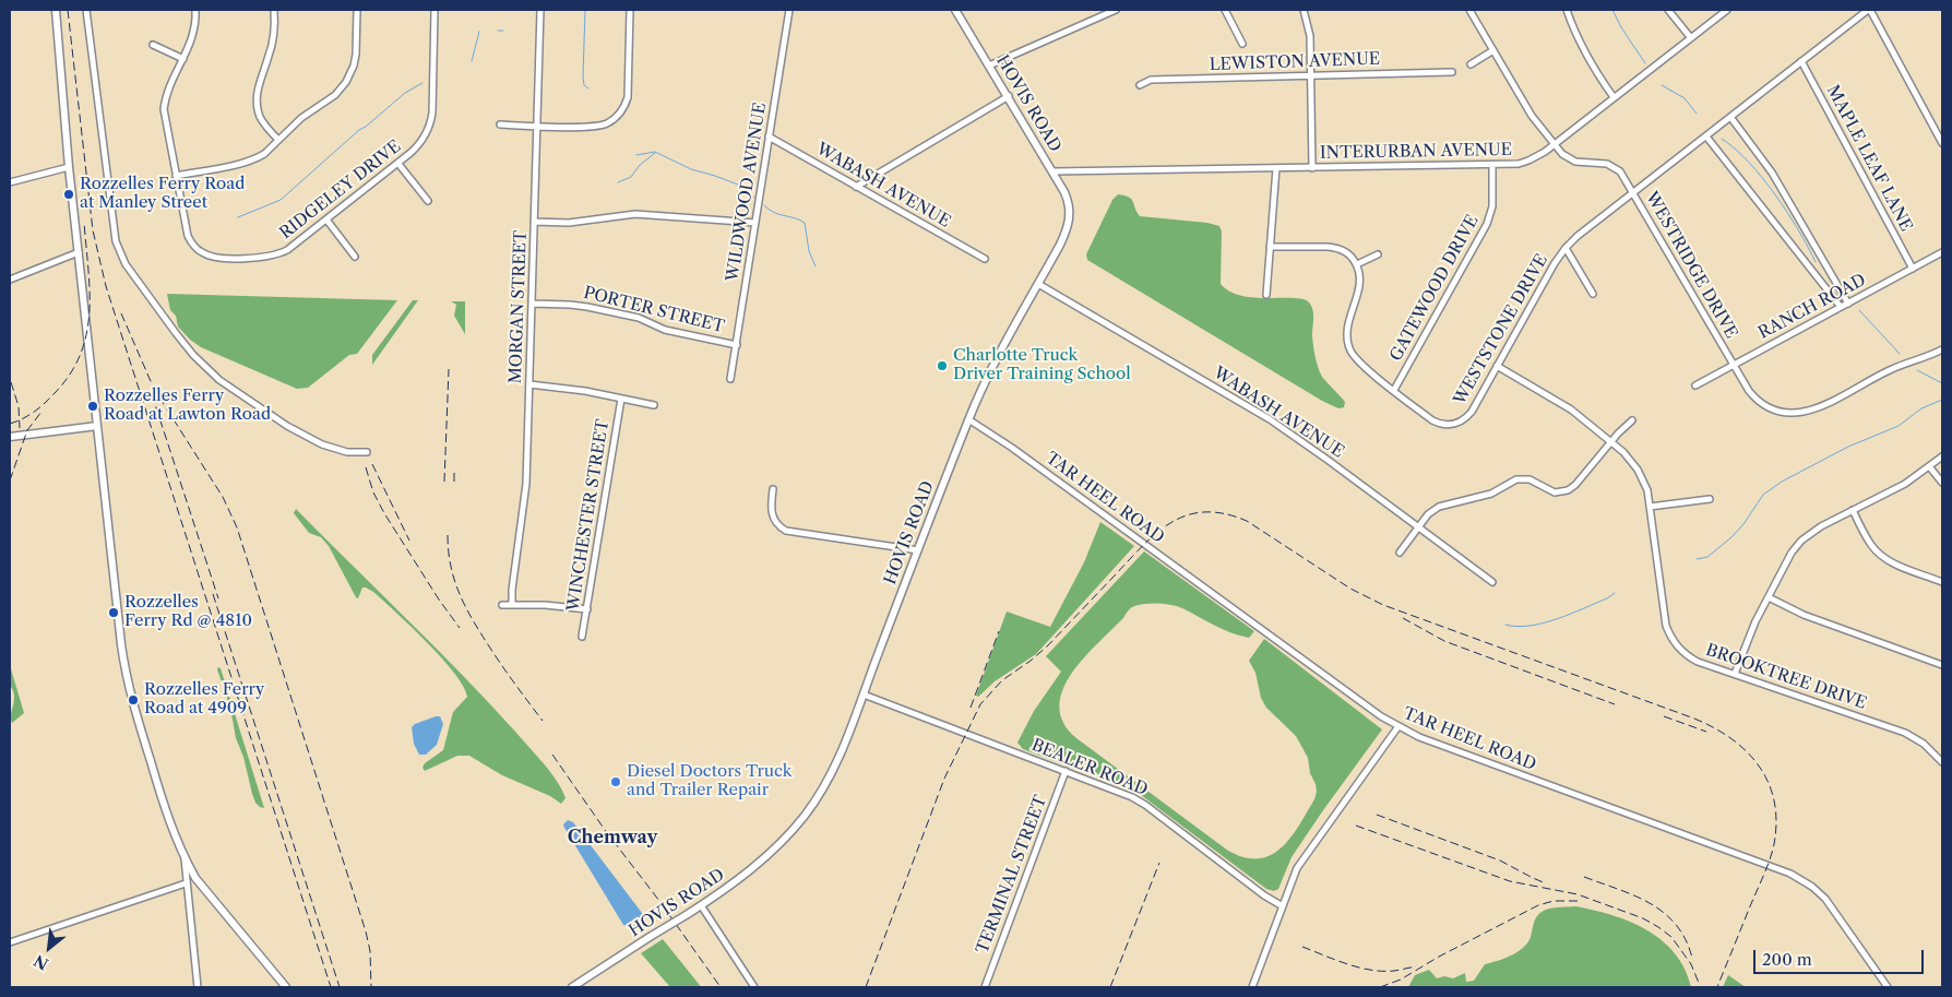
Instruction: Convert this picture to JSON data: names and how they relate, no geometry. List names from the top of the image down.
{
  "streets": {
    "street": [
      "LEWISTON AVENUE",
      "HOVIS ROAD",
      "INTERURBAN AVENUE",
      "MAPLE LEAF LANE",
      "WABASH AVENUE",
      "RIDGELEY DRIVE",
      "WILDWOOD AVENUE",
      "WESTRIDGE DRIVE",
      "GATEWOOD DRIVE",
      "MORGAN STREET",
      "RANCH ROAD",
      "PORTER STREET",
      "WESTSTONE DRIVE",
      "TAR HEEL ROAD",
      "WINCHESTER STREET",
      "BROOKTREE DRIVE",
      "BEALER ROAD",
      "TERMINAL STREET"
    ]
  },
  "crossings": [
    ["HOVIS ROAD", "INTERURBAN AVENUE"],
    ["HOVIS ROAD", "WABASH AVENUE"],
    ["HOVIS ROAD", "TAR HEEL ROAD"],
    ["HOVIS ROAD", "BEALER ROAD"],
    ["INTERURBAN AVENUE", "WESTRIDGE DRIVE"],
    ["INTERURBAN AVENUE", "GATEWOOD DRIVE"],
    ["MAPLE LEAF LANE", "RANCH ROAD"],
    ["MAPLE LEAF LANE", "WESTSTONE DRIVE"],
    ["WABASH AVENUE", "WILDWOOD AVENUE"],
    ["WILDWOOD AVENUE", "PORTER STREET"],
    ["WESTRIDGE DRIVE", "RANCH ROAD"],
    ["WESTRIDGE DRIVE", "WESTSTONE DRIVE"],
    ["GATEWOOD DRIVE", "WESTSTONE DRIVE"],
    ["MORGAN STREET", "PORTER STREET"],
    ["WESTSTONE DRIVE", "BROOKTREE DRIVE"],
    ["BEALER ROAD", "TERMINAL STREET"]
  ],
  "districts": ["Chemway"],
  "places": [
    "Rozzelles Ferry Road at Manley Street",
    "Charlotte Truck Driver Training School",
    "Rozzelles Ferry Road at Lawton Road",
    "Rozzelles Ferry Rd @ 4810",
    "Rozzelles Ferry Road at 4909",
    "Diesel Doctors Truck and Trailer Repair"
  ],
  "scale_bar": "200 m",
  "north": "bottom left"
}
